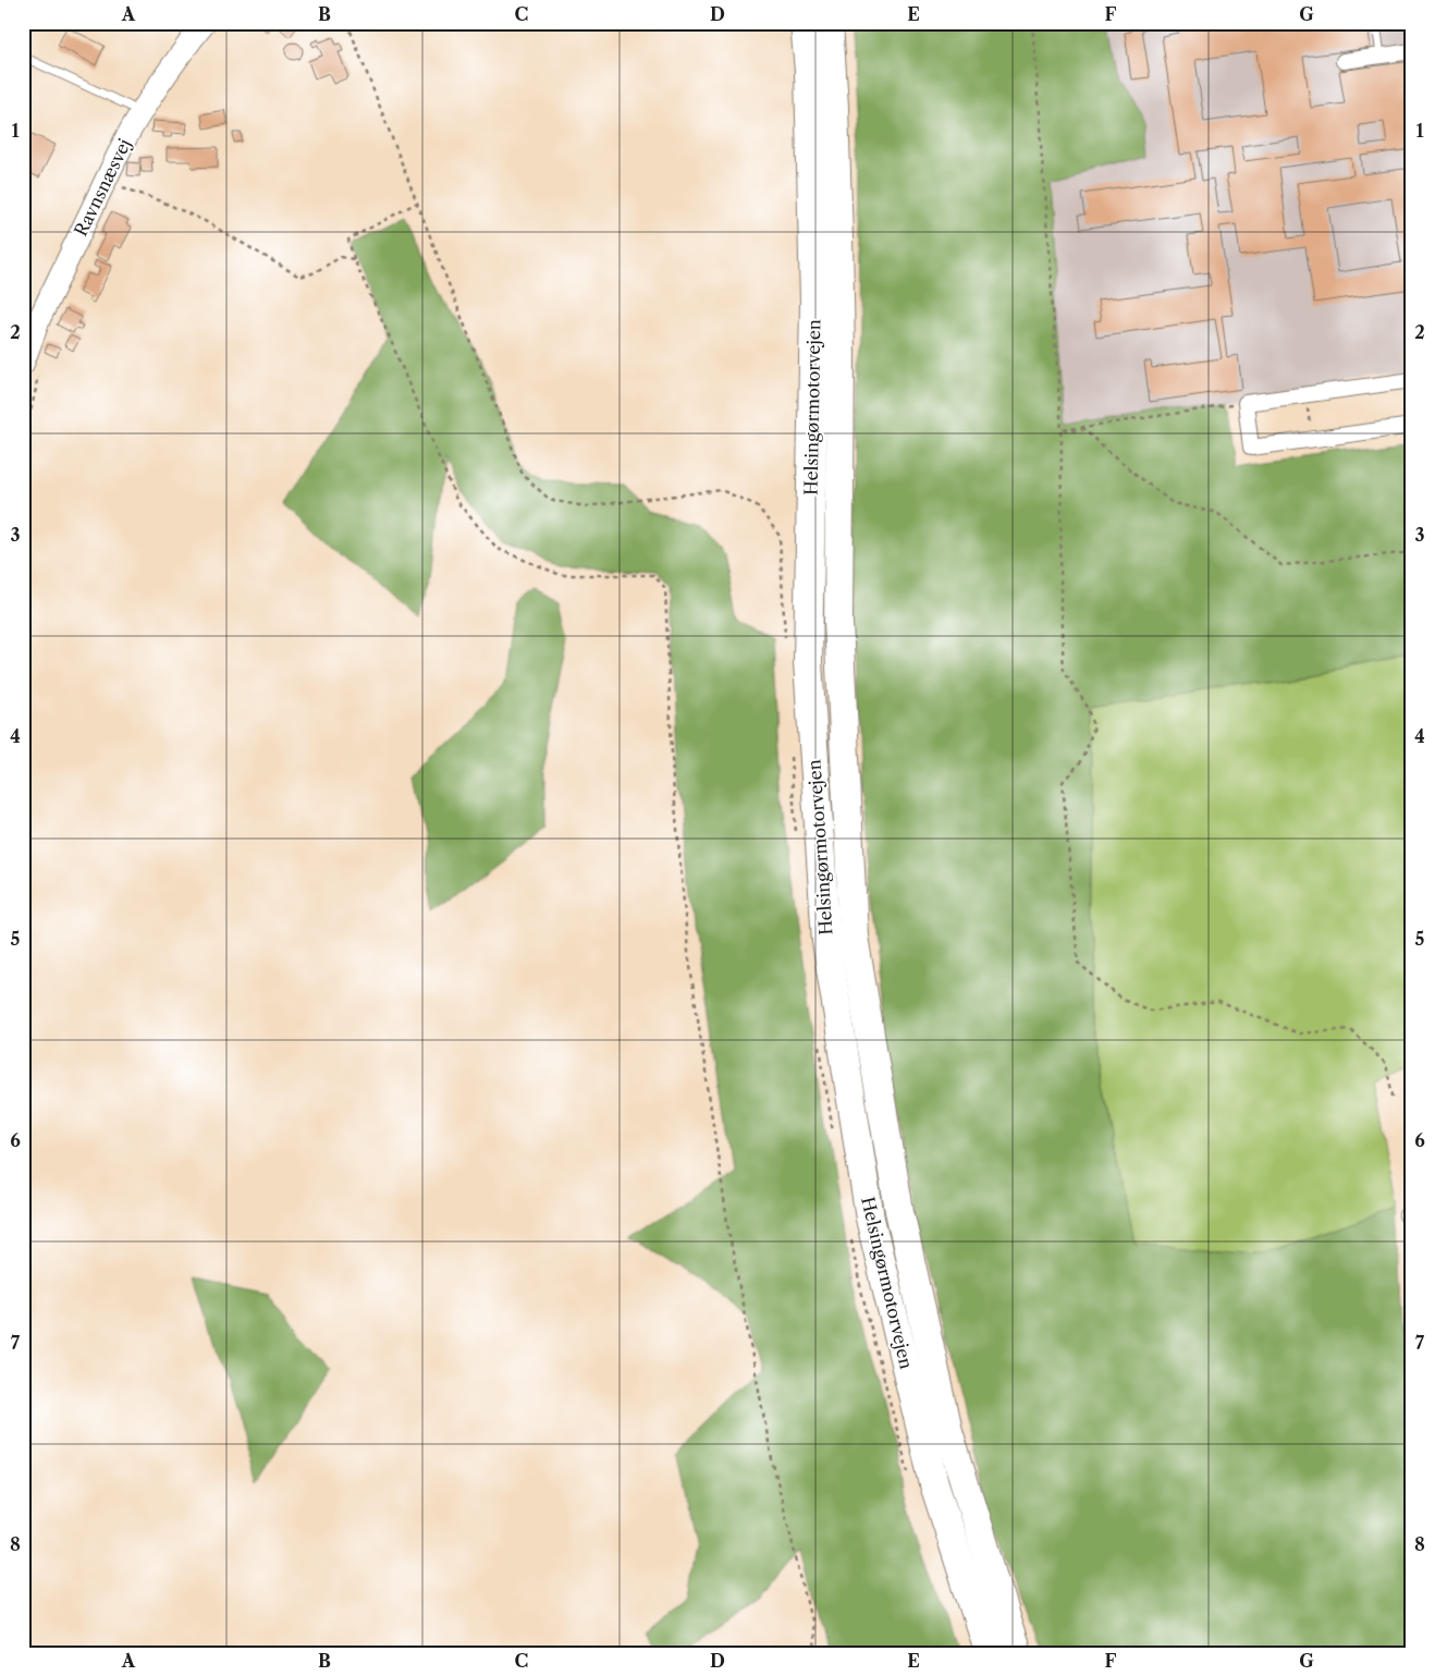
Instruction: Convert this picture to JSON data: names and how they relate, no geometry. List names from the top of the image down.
{
  "streets": {
    "highway": ["Helsingørmotorvejen"],
    "main road": ["Ravnsnæsvej"]
  },
  "grid": {
    "columns": [
      "A",
      "B",
      "C",
      "D",
      "E",
      "F",
      "G"
    ],
    "rows": [
      "1",
      "2",
      "3",
      "4",
      "5",
      "6",
      "7",
      "8"
    ]
  }
}
